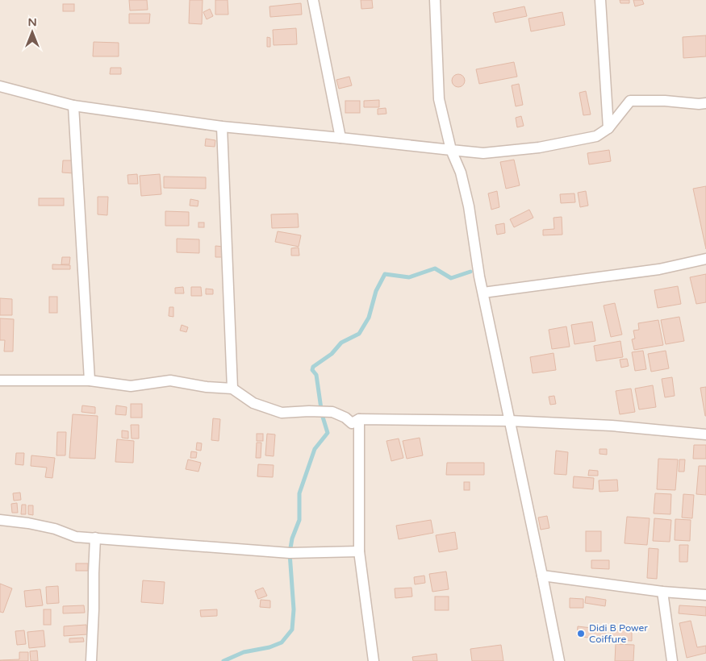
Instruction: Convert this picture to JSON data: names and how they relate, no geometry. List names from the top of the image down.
{
  "places": ["Didi B Power Coiffure"],
  "north": "top"
}
